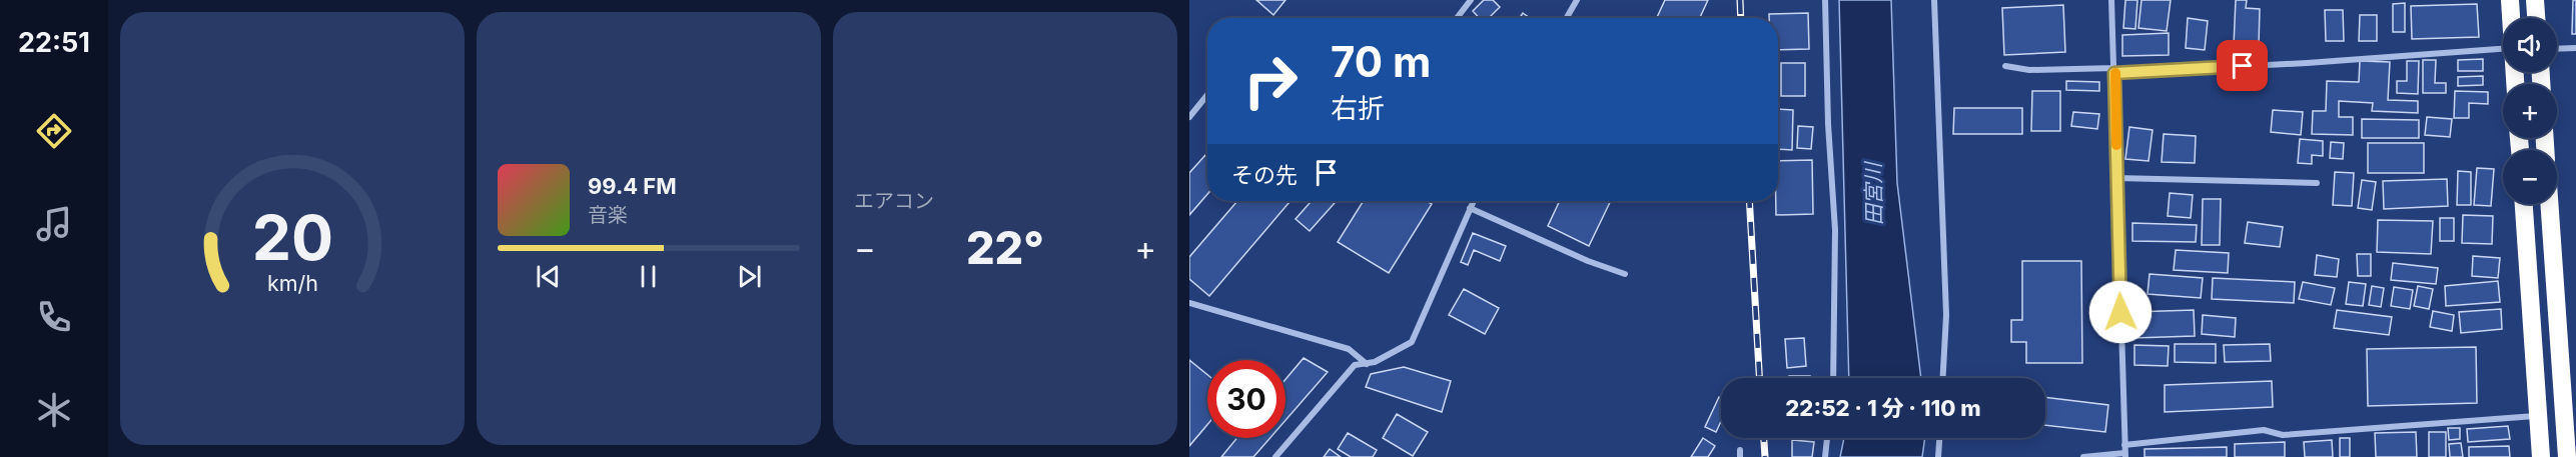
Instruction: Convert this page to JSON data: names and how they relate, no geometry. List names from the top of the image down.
{
  "water": ["田宮川"],
  "page": {
    "tabs": "22:51",
    "tile": "エアコン",
    "map_buttons": ["+", "−"],
    "turn": ["70 m", "右折"],
    "then": "その先",
    "song": ["99.4 FM", "音楽"],
    "heat": ["−", "22°", "+"],
    "limit": "30",
    "trip": "22:52 · 1 分 · 110 m",
    "gauge": ["20", "km/h"]
  }
}
